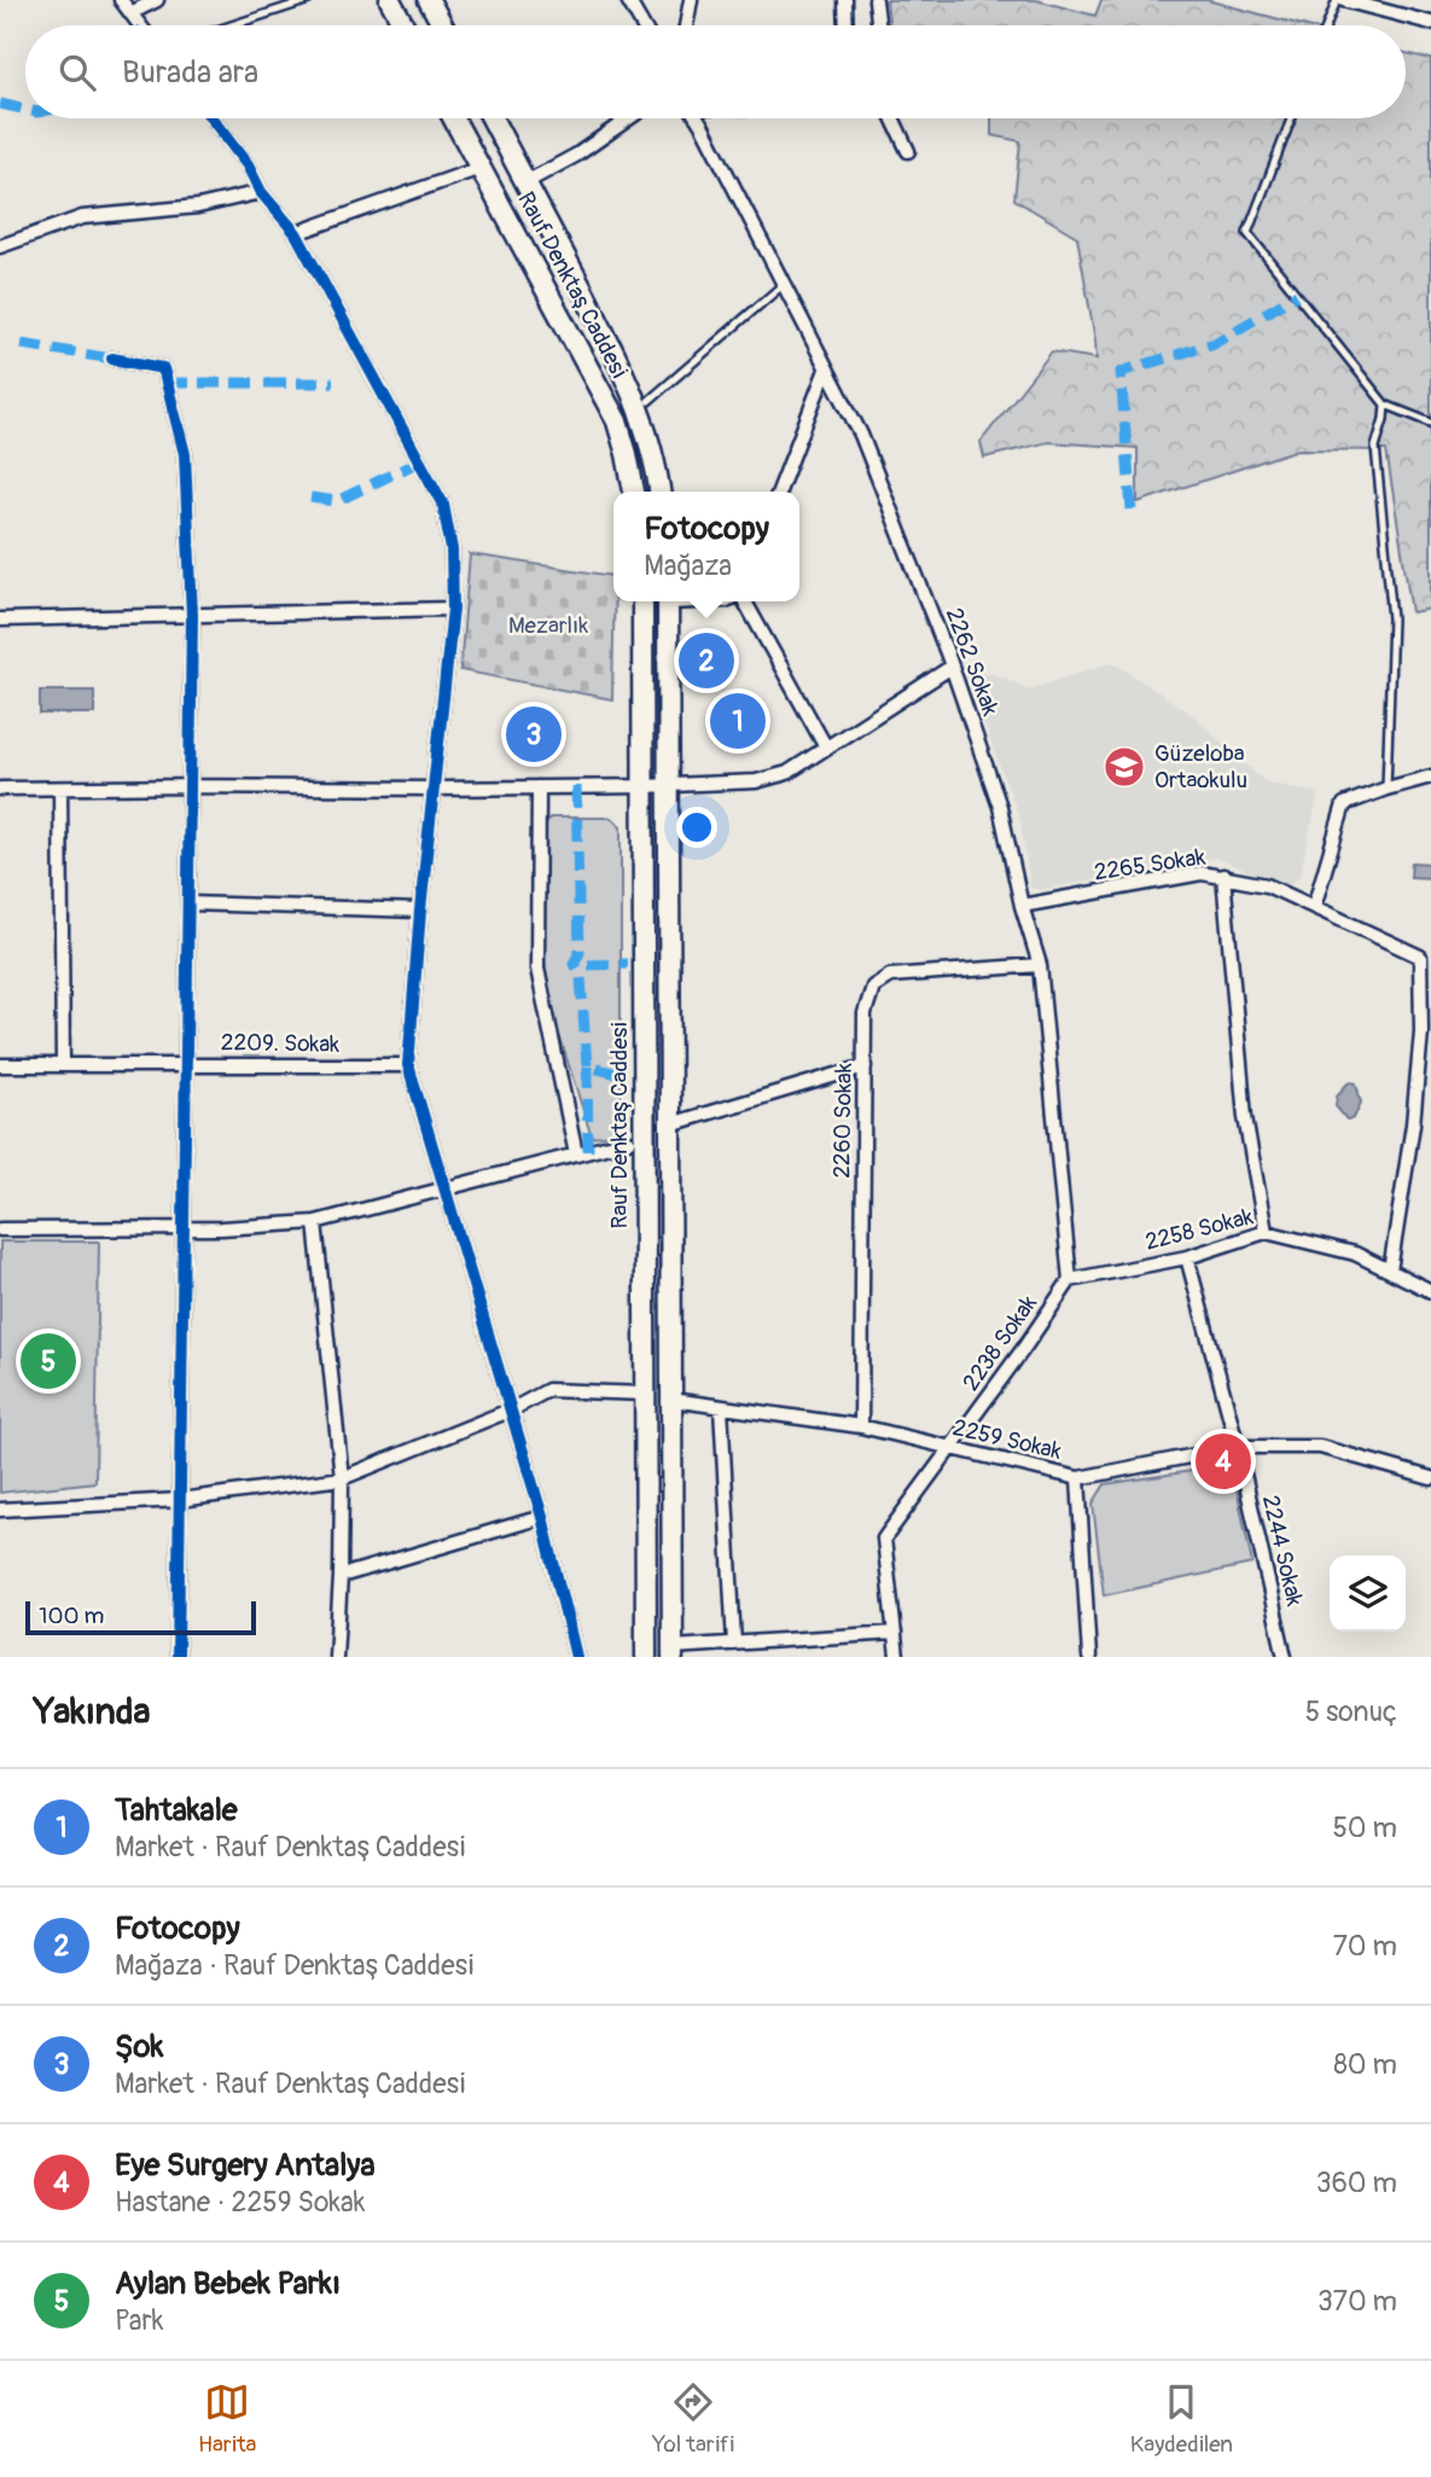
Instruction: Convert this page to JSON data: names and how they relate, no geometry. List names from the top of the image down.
{
  "streets": {
    "main road": ["Rauf Denktaş Caddesi"],
    "street": [
      "2262 Sokak",
      "2265 Sokak",
      "2209. Sokak",
      "2260 Sokak",
      "2258 Sokak",
      "2238 Sokak",
      "2259 Sokak",
      "2244 Sokak"
    ]
  },
  "crossings": [
    ["2262 Sokak", "2265 Sokak"],
    ["2262 Sokak", "2260 Sokak"],
    ["2262 Sokak", "2258 Sokak"],
    ["2262 Sokak", "2238 Sokak"],
    ["2260 Sokak", "2259 Sokak"],
    ["2258 Sokak", "2238 Sokak"],
    ["2258 Sokak", "2244 Sokak"],
    ["2238 Sokak", "2259 Sokak"],
    ["2259 Sokak", "2244 Sokak"]
  ],
  "parks": ["Mezarlık"],
  "places": {
    "school or university": ["Güzeloba Ortaokulu"]
  },
  "scale_bar": "100 m",
  "page": {
    "search": "Burada ara",
    "popup": ["Fotocopy", "Mağaza"],
    "pins": [
      "2",
      "1",
      "3",
      "5",
      "4"
    ],
    "scale": "100 m",
    "heading": ["Yakında", "5 sonuç"],
    "list": [
      {
        "mark": "1",
        "name": "Tahtakale",
        "note": "Market · Rauf Denktaş Caddesi",
        "value": "50 m"
      },
      {
        "mark": "2",
        "name": "Fotocopy",
        "note": "Mağaza · Rauf Denktaş Caddesi",
        "value": "70 m"
      },
      {
        "mark": "3",
        "name": "Şok",
        "note": "Market · Rauf Denktaş Caddesi",
        "value": "80 m"
      },
      {
        "mark": "4",
        "name": "Eye Surgery Antalya",
        "note": "Hastane · 2259 Sokak",
        "value": "360 m"
      },
      {
        "mark": "5",
        "name": "Aylan Bebek Parkı",
        "note": "Park",
        "value": "370 m"
      }
    ],
    "nav": ["Harita", "Yol tarifi", "Kaydedilen"]
  }
}
